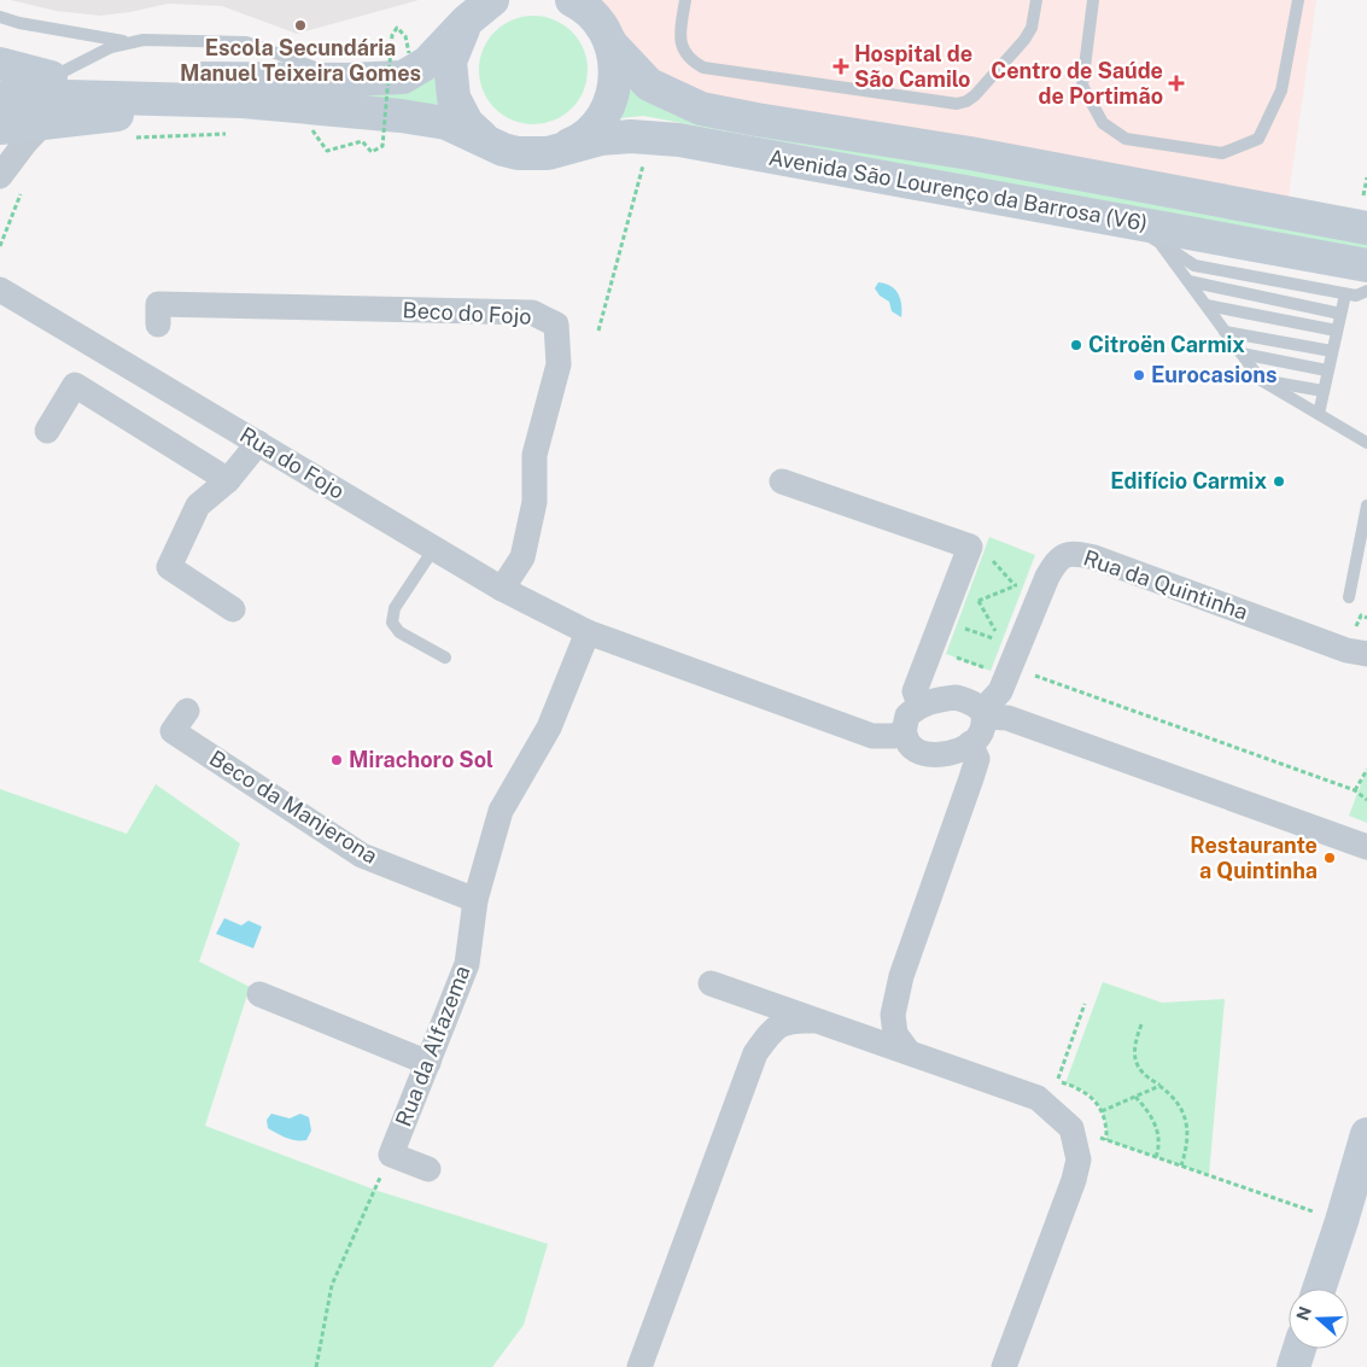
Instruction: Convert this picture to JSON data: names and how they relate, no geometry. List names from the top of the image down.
{
  "streets": {
    "main road": ["Avenida São Lourenço da Barrosa (V6)"],
    "street": [
      "Beco do Fojo",
      "Rua do Fojo",
      "Rua da Quintinha",
      "Beco da Manjerona",
      "Rua da Alfazema"
    ]
  },
  "crossings": [
    ["Beco do Fojo", "Rua do Fojo"],
    ["Rua do Fojo", "Rua da Alfazema"],
    ["Beco da Manjerona", "Rua da Alfazema"]
  ],
  "places": {
    "other": [
      "Escola Secundária Manuel Teixeira Gomes",
      "Citroën Carmix",
      "Eurocasions",
      "Edifício Carmix",
      "Mirachoro Sol",
      "Restaurante a Quintinha"
    ],
    "health": ["Hospital de São Camilo", "Centro de Saúde de Portimão"]
  },
  "north": "left"
}
